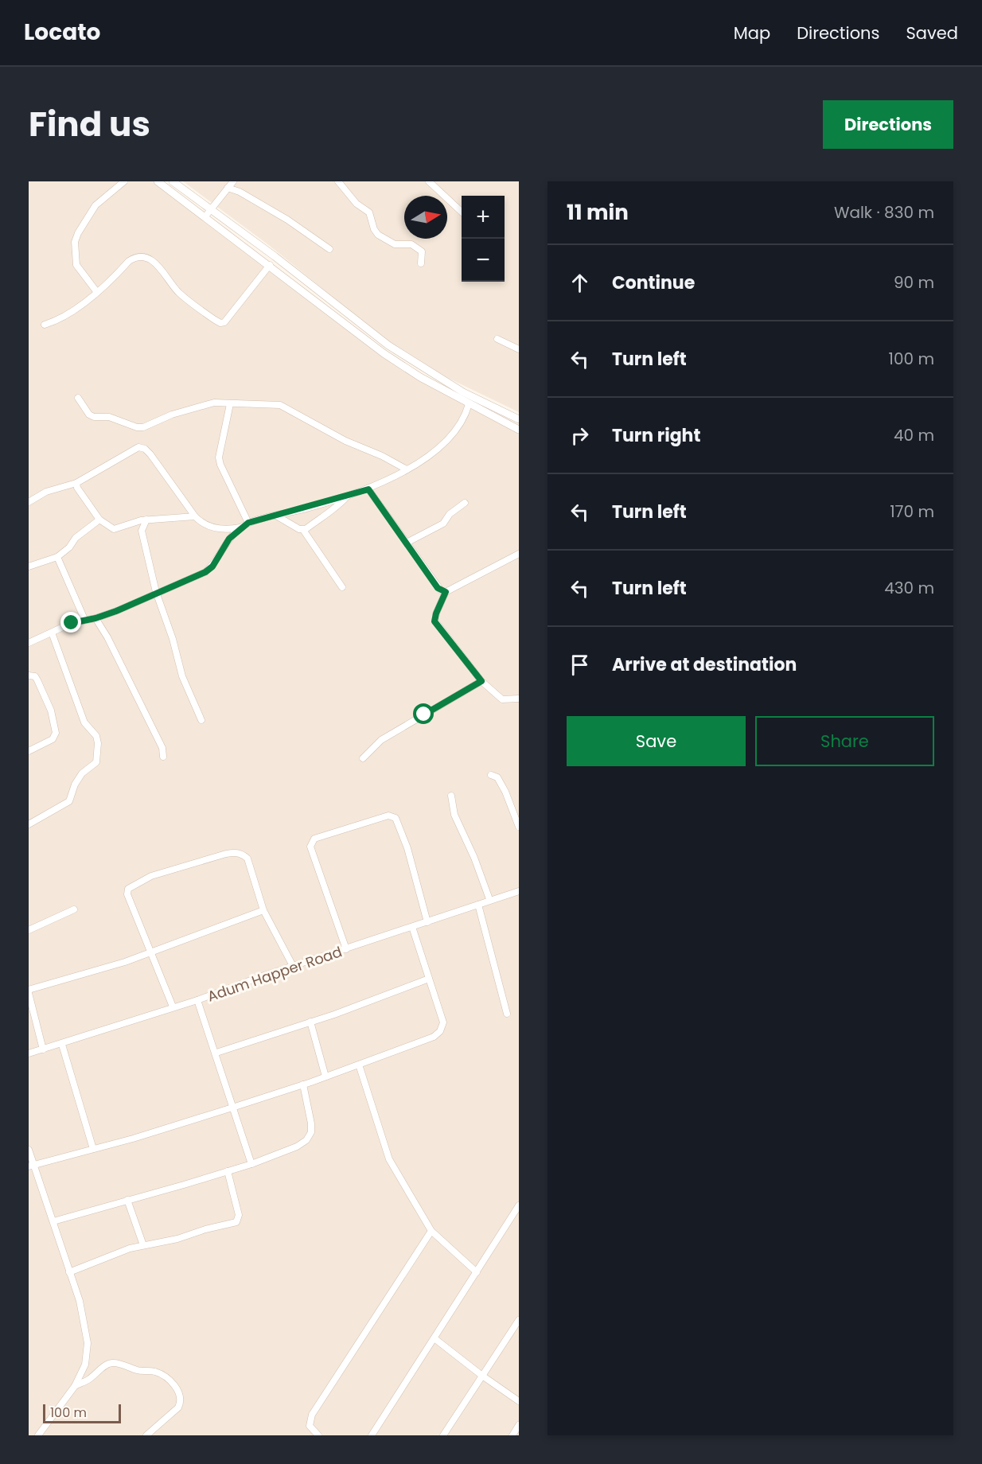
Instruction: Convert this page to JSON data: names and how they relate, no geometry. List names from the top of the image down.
{
  "streets": {
    "street": ["Adum Happer Road"]
  },
  "scale_bar": "100 m",
  "north": "right",
  "page": {
    "header": "Locato",
    "nav": ["Map", "Directions", "Saved"],
    "title": "Find us",
    "buttons": [
      "Directions",
      ["Save", "Share"]
    ],
    "heading": ["11 min", "Walk · 830 m"],
    "map_buttons": ["+", "−"],
    "list": [
      ["Continue", "90 m"],
      ["Turn left", "100 m"],
      ["Turn right", "40 m"],
      ["Turn left", "170 m"],
      ["Turn left", "430 m"],
      "Arrive at destination"
    ],
    "scale": "100 m"
  }
}
